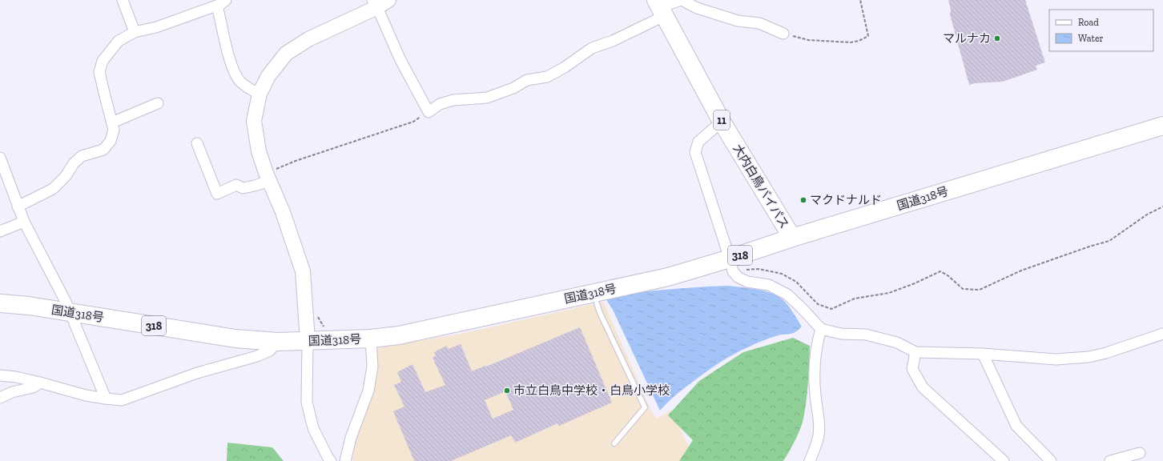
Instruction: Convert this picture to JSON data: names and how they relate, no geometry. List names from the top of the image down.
{
  "streets": {
    "highway": [
      "11",
      "大内白鳥バイパス",
      "国道318号",
      "318"
    ]
  },
  "crossings": [
    ["大内白鳥バイパス", "国道318号"]
  ],
  "places": ["マルナカ", "マクドナルド", "市立白鳥中学校・白鳥小学校"],
  "legend": ["Road", "Water"]
}
